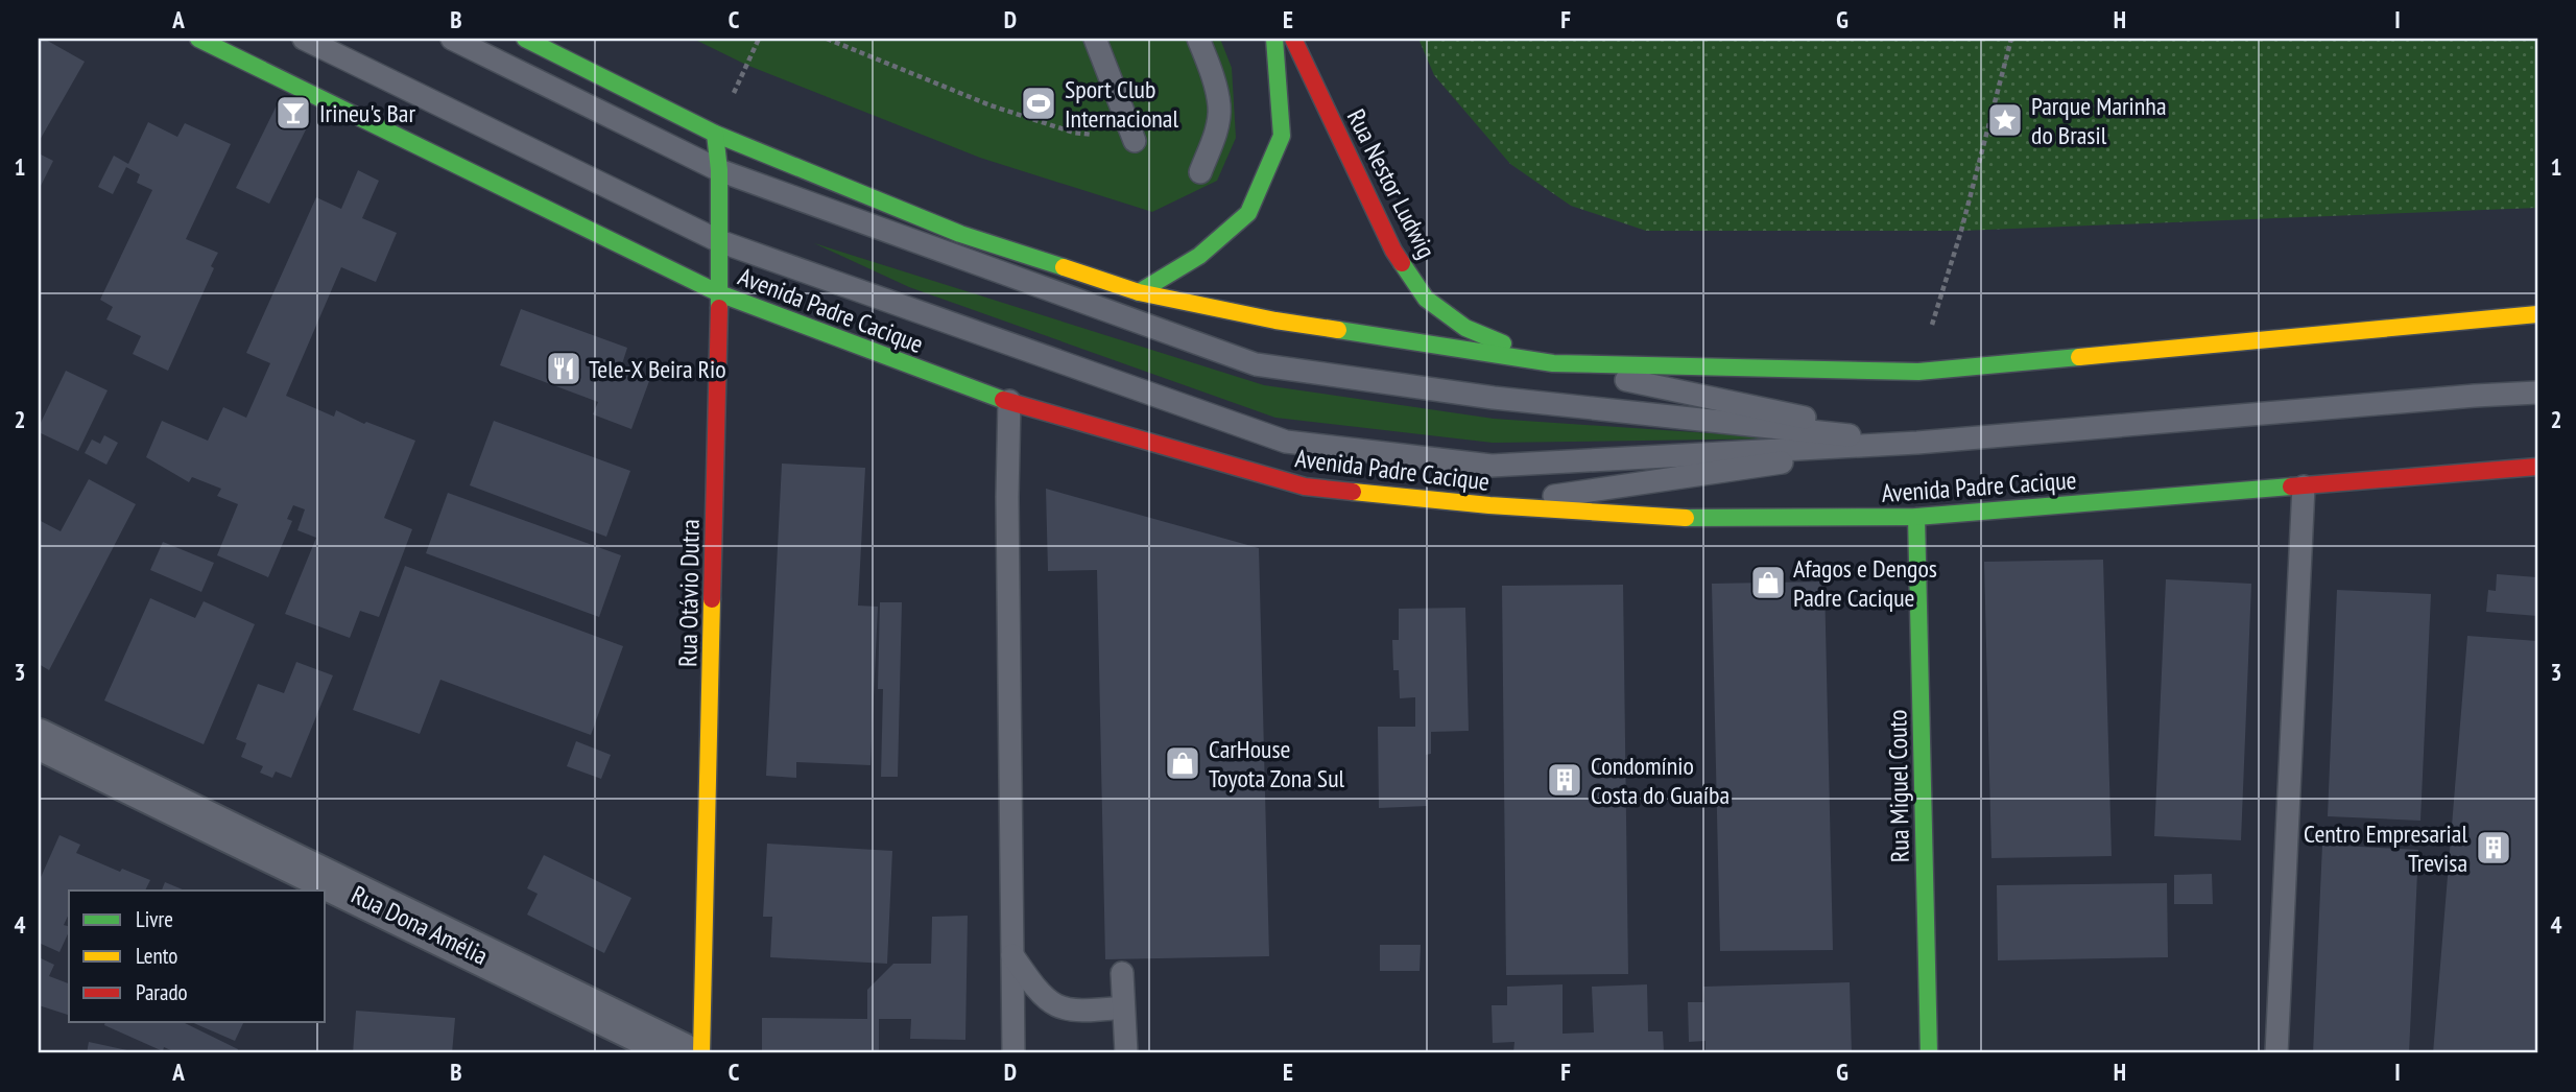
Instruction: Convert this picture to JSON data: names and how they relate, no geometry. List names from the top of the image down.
{
  "streets": {
    "main road": [
      "Rua Nestor Ludwig",
      "Avenida Padre Cacique",
      "Rua Otávio Dutra",
      "Rua Miguel Couto"
    ],
    "street": ["Rua Dona Amélia"]
  },
  "crossings": [
    ["Avenida Padre Cacique", "Rua Otávio Dutra"],
    ["Avenida Padre Cacique", "Rua Miguel Couto"]
  ],
  "places": {
    "sports": ["Sport Club Internacional"],
    "bar": ["Irineu's Bar"],
    "place": ["Parque Marinha do Brasil"],
    "restaurant": ["Tele-X Beira Rio"],
    "shop": ["Afagos e Dengos Padre Cacique", "CarHouse Toyota Zona Sul"],
    "building": ["Condomínio Costa do Guaíba", "Centro Empresarial Trevisa"]
  },
  "legend": ["Livre", "Lento", "Parado"],
  "grid": {
    "columns": [
      "A",
      "B",
      "C",
      "D",
      "E",
      "F",
      "G",
      "H",
      "I"
    ],
    "rows": [
      "1",
      "2",
      "3",
      "4"
    ]
  }
}
